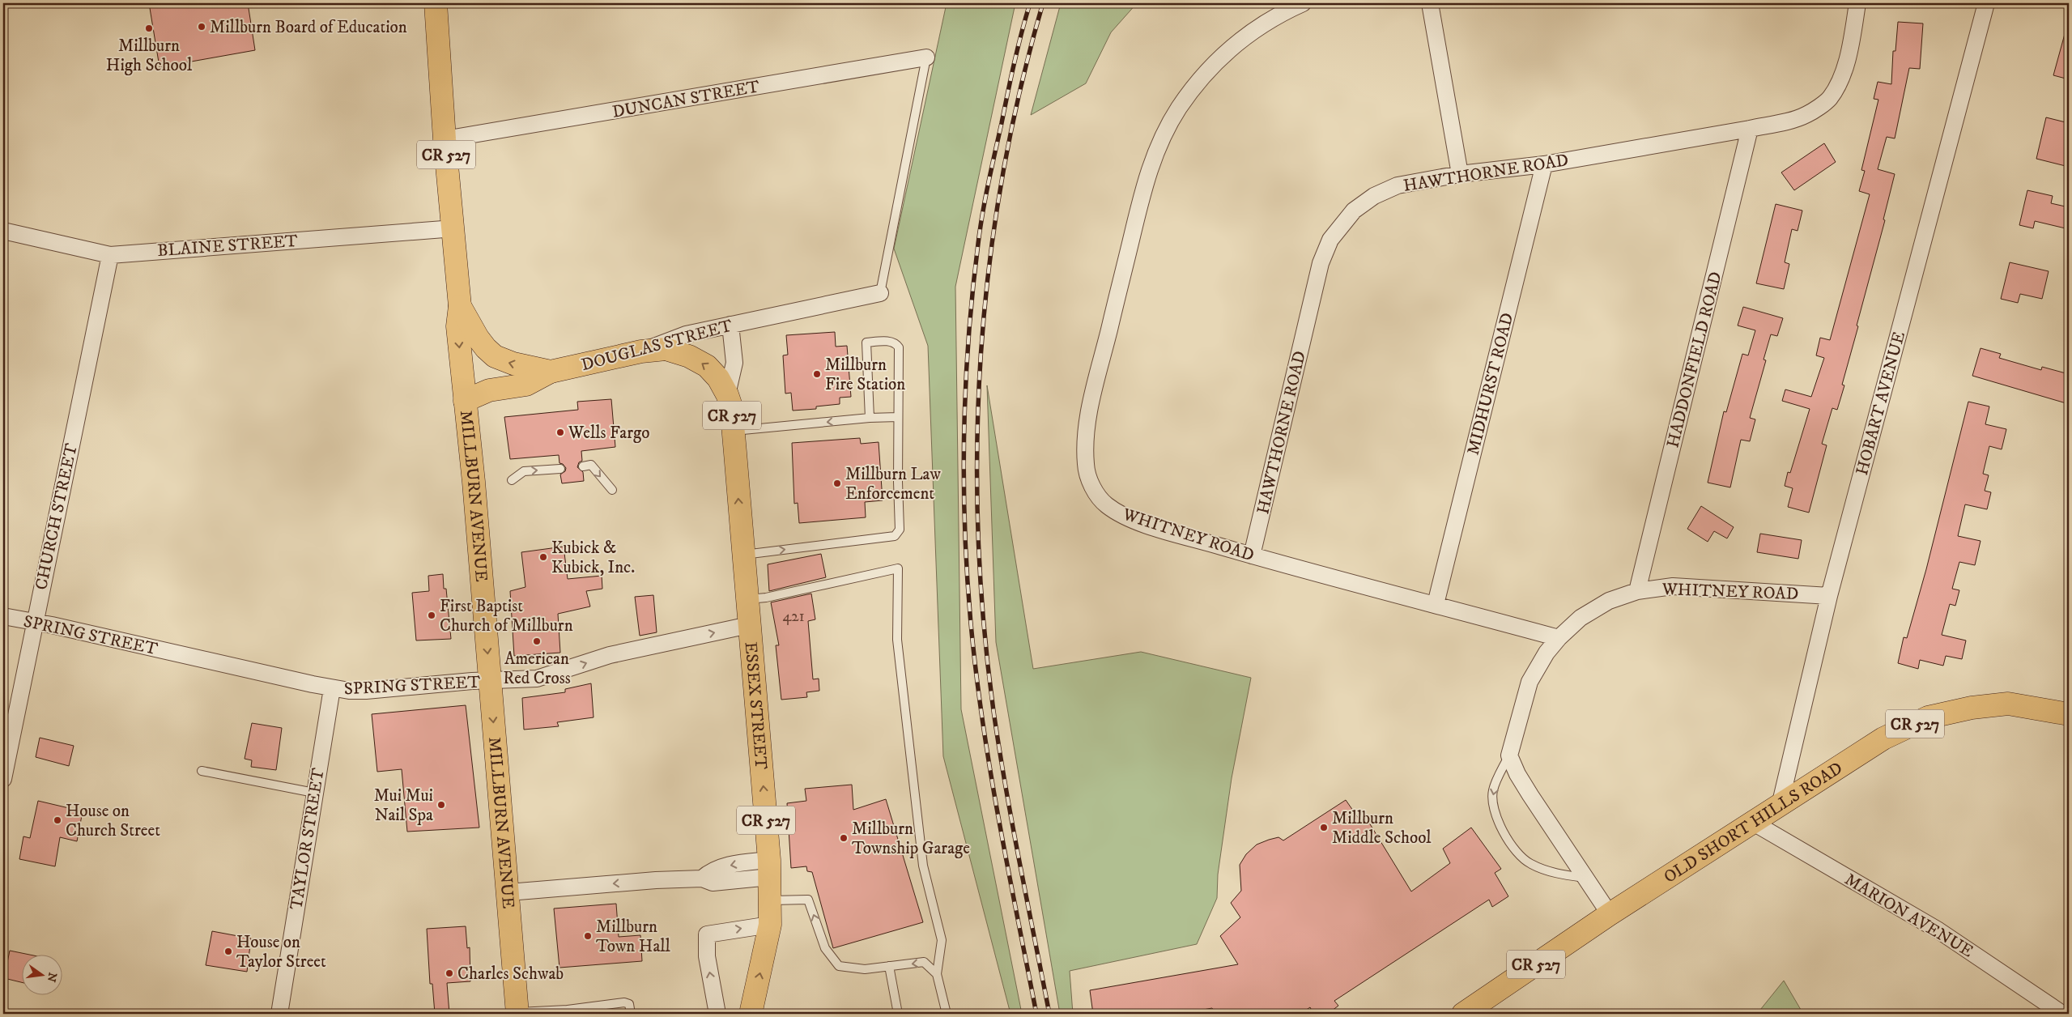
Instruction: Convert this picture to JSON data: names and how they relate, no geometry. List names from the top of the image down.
{
  "streets": {
    "main road": [
      "CR 527",
      "DOUGLAS STREET",
      "MILLBURN AVENUE",
      "ESSEX STREET",
      "OLD SHORT HILLS ROAD"
    ],
    "street": [
      "DUNCAN STREET",
      "HAWTHORNE ROAD",
      "BLAINE STREET",
      "HADDONFIELD ROAD",
      "MIDHURST ROAD",
      "HOBART AVENUE",
      "CHURCH STREET",
      "WHITNEY ROAD",
      "SPRING STREET",
      "TAYLOR STREET",
      "MARION AVENUE"
    ]
  },
  "crossings": [
    ["DUNCAN STREET", "MILLBURN AVENUE"],
    ["HAWTHORNE ROAD", "HADDONFIELD ROAD"],
    ["HAWTHORNE ROAD", "MIDHURST ROAD"],
    ["HAWTHORNE ROAD", "WHITNEY ROAD"],
    ["BLAINE STREET", "MILLBURN AVENUE"],
    ["BLAINE STREET", "CHURCH STREET"],
    ["DOUGLAS STREET", "MILLBURN AVENUE"],
    ["DOUGLAS STREET", "ESSEX STREET"],
    ["HADDONFIELD ROAD", "WHITNEY ROAD"],
    ["MIDHURST ROAD", "WHITNEY ROAD"],
    ["HOBART AVENUE", "WHITNEY ROAD"],
    ["HOBART AVENUE", "OLD SHORT HILLS ROAD"],
    ["MILLBURN AVENUE", "SPRING STREET"],
    ["CHURCH STREET", "SPRING STREET"],
    ["SPRING STREET", "ESSEX STREET"],
    ["SPRING STREET", "TAYLOR STREET"],
    ["OLD SHORT HILLS ROAD", "MARION AVENUE"]
  ],
  "one_way": ["MILLBURN AVENUE", "ESSEX STREET"],
  "places": [
    "Millburn Board of Education",
    "Millburn High School",
    "Millburn Fire Station",
    "Wells Fargo",
    "Millburn Law Enforcement",
    "Kubick & Kubick, Inc.",
    "First Baptist Church of Millburn",
    "American Red Cross",
    "Mui Mui Nail Spa",
    "House on Church Street",
    "Millburn Middle School",
    "Millburn Township Garage",
    "Millburn Town Hall",
    "House on Taylor Street",
    "Charles Schwab"
  ],
  "house_numbers": ["421"],
  "north": "right"
}
